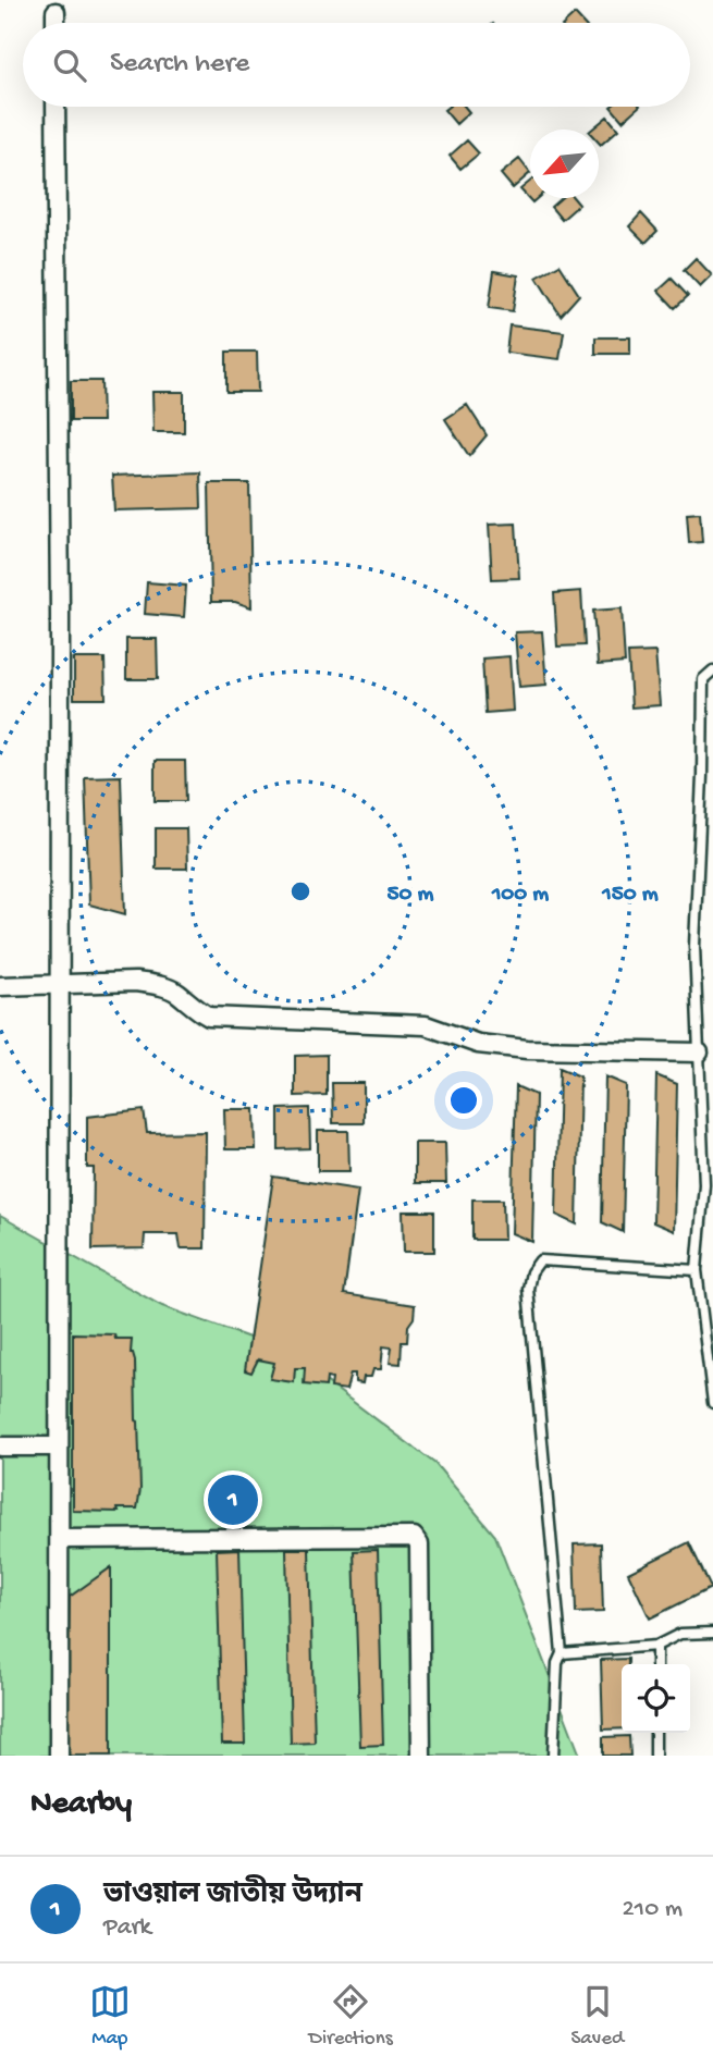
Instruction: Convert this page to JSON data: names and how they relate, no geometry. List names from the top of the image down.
{
  "north": "bottom left",
  "page": {
    "search": "Search here",
    "pins": "1",
    "heading": "Nearby",
    "list": [
      {
        "mark": "1",
        "name": "ভাওয়াল জাতীয় উদ্যান",
        "note": "Park",
        "value": "210 m"
      }
    ],
    "nav": ["Map", "Directions", "Saved"]
  },
  "rings": ["50 m", "100 m", "150 m"]
}
